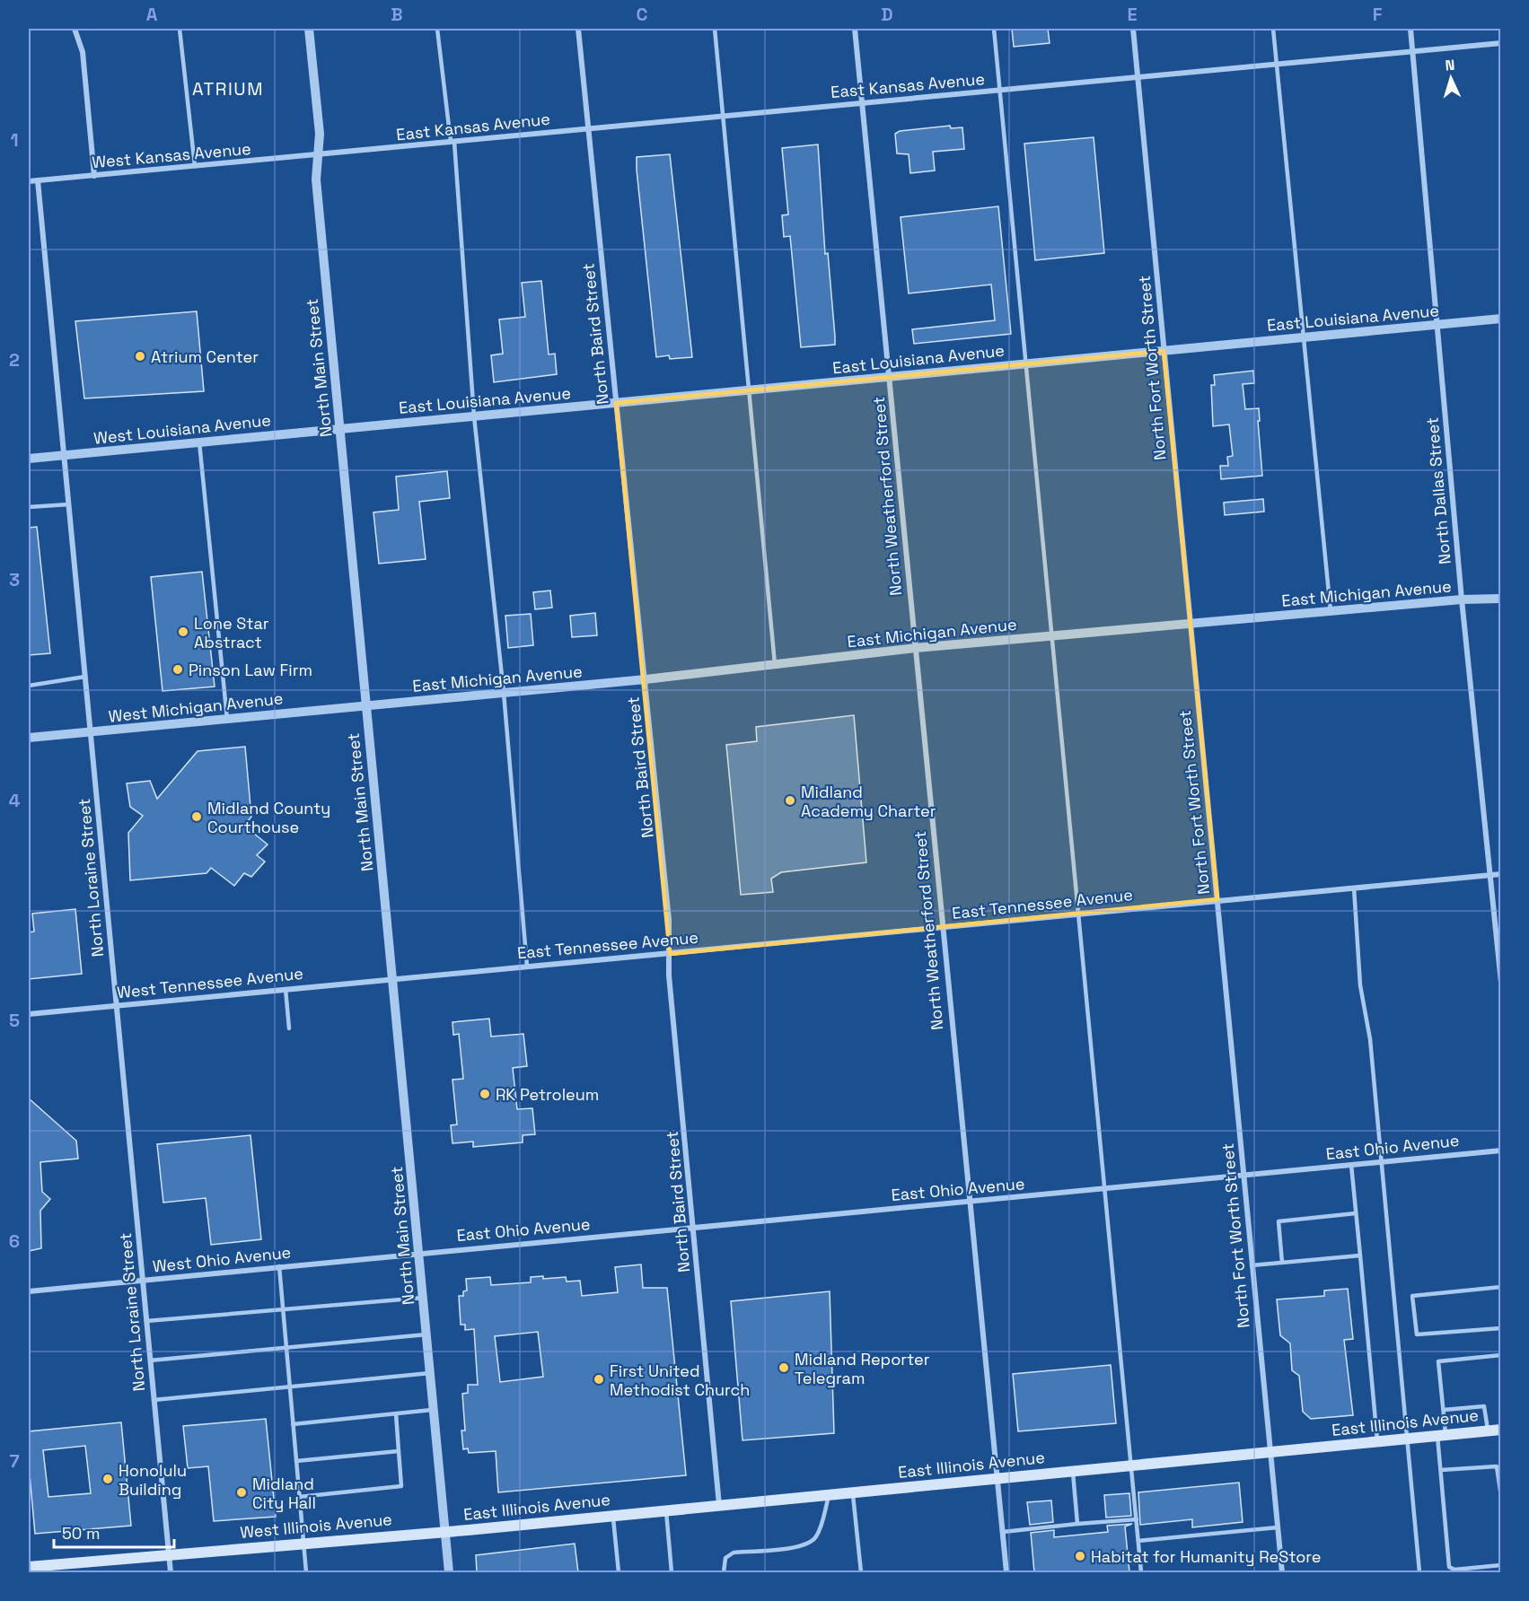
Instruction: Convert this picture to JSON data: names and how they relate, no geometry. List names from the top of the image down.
{
  "streets": {
    "main road": ["East Illinois Avenue", "West Illinois Avenue"],
    "street": [
      "East Kansas Avenue",
      "West Kansas Avenue",
      "East Louisiana Avenue",
      "North Baird Street",
      "North Main Street",
      "North Fort Worth Street",
      "West Louisiana Avenue",
      "North Dallas Street",
      "North Weatherford Street",
      "East Michigan Avenue",
      "West Michigan Avenue",
      "North Loraine Street",
      "East Tennessee Avenue",
      "West Tennessee Avenue",
      "East Ohio Avenue",
      "West Ohio Avenue"
    ]
  },
  "crossings": [
    ["East Kansas Avenue", "West Kansas Avenue"],
    ["East Kansas Avenue", "North Baird Street"],
    ["East Kansas Avenue", "North Main Street"],
    ["East Kansas Avenue", "North Fort Worth Street"],
    ["East Kansas Avenue", "North Dallas Street"],
    ["East Kansas Avenue", "North Weatherford Street"],
    ["West Kansas Avenue", "North Main Street"],
    ["West Kansas Avenue", "North Loraine Street"],
    ["East Louisiana Avenue", "North Baird Street"],
    ["East Louisiana Avenue", "North Main Street"],
    ["East Louisiana Avenue", "North Fort Worth Street"],
    ["East Louisiana Avenue", "West Louisiana Avenue"],
    ["East Louisiana Avenue", "North Dallas Street"],
    ["East Louisiana Avenue", "North Weatherford Street"],
    ["North Baird Street", "East Michigan Avenue"],
    ["North Baird Street", "East Tennessee Avenue"],
    ["North Baird Street", "East Ohio Avenue"],
    ["North Baird Street", "East Illinois Avenue"],
    ["North Main Street", "West Louisiana Avenue"],
    ["North Main Street", "East Michigan Avenue"],
    ["North Main Street", "West Michigan Avenue"],
    ["North Main Street", "East Tennessee Avenue"],
    ["North Main Street", "West Tennessee Avenue"],
    ["North Main Street", "East Ohio Avenue"],
    ["North Main Street", "West Ohio Avenue"],
    ["North Main Street", "East Illinois Avenue"],
    ["North Main Street", "West Illinois Avenue"],
    ["North Fort Worth Street", "East Michigan Avenue"],
    ["North Fort Worth Street", "East Tennessee Avenue"],
    ["North Fort Worth Street", "East Ohio Avenue"],
    ["North Fort Worth Street", "East Illinois Avenue"],
    ["West Louisiana Avenue", "North Loraine Street"],
    ["North Dallas Street", "East Michigan Avenue"],
    ["North Dallas Street", "East Tennessee Avenue"],
    ["North Weatherford Street", "East Michigan Avenue"],
    ["North Weatherford Street", "East Tennessee Avenue"],
    ["North Weatherford Street", "East Ohio Avenue"],
    ["North Weatherford Street", "East Illinois Avenue"],
    ["East Michigan Avenue", "West Michigan Avenue"],
    ["West Michigan Avenue", "North Loraine Street"],
    ["North Loraine Street", "West Tennessee Avenue"],
    ["North Loraine Street", "West Ohio Avenue"],
    ["North Loraine Street", "West Illinois Avenue"],
    ["East Tennessee Avenue", "West Tennessee Avenue"],
    ["East Ohio Avenue", "West Ohio Avenue"],
    ["East Illinois Avenue", "West Illinois Avenue"]
  ],
  "districts": ["ATRIUM"],
  "places": [
    "Atrium Center",
    "Lone Star Abstract",
    "Pinson Law Firm",
    "Midland Academy Charter",
    "Midland County Courthouse",
    "RK Petroleum",
    "Midland Reporter Telegram",
    "First United Methodist Church",
    "Honolulu Building",
    "Midland City Hall",
    "Habitat for Humanity ReStore"
  ],
  "scale_bar": "50 m",
  "north": "top",
  "grid": {
    "columns": [
      "A",
      "B",
      "C",
      "D",
      "E",
      "F"
    ],
    "rows": [
      "1",
      "2",
      "3",
      "4",
      "5",
      "6",
      "7"
    ]
  }
}
